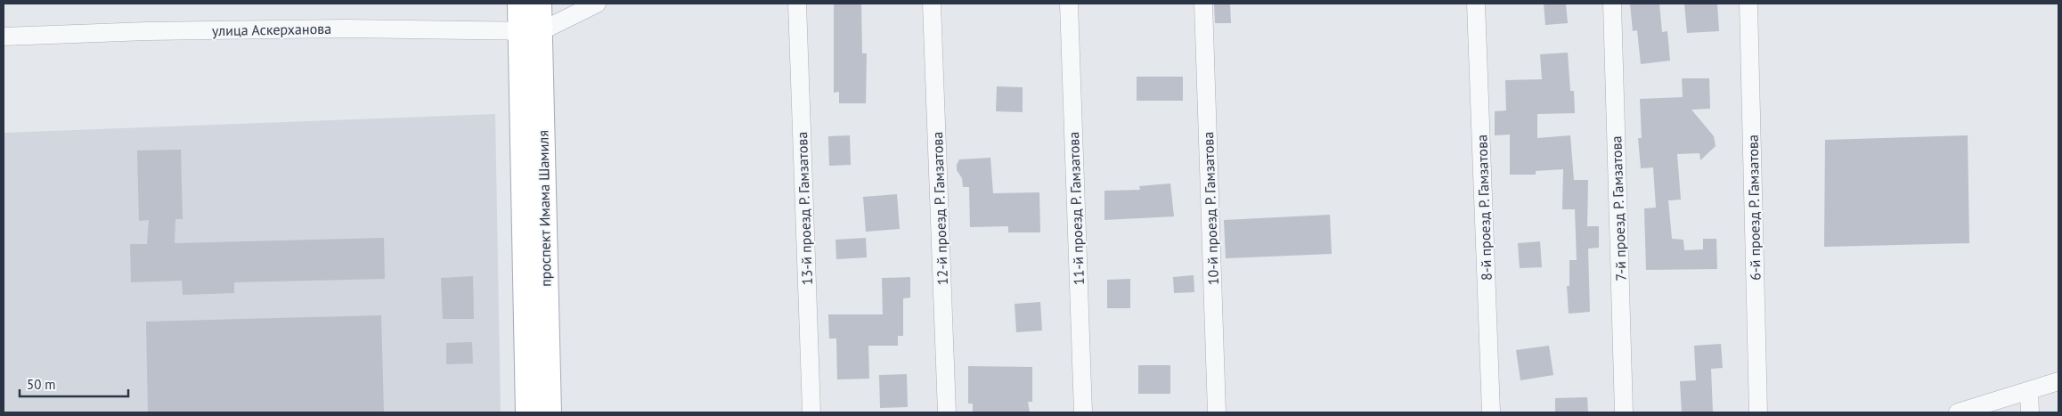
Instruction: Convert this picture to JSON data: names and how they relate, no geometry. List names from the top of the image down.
{
  "streets": {
    "main road": ["проспект Имама Шамиля"],
    "street": [
      "улица Аскерханова",
      "8-й проезд Р. Гамзатова",
      "6-й проезд Р. Гамзатова",
      "13-й проезд Р. Гамзатова",
      "12-й проезд Р. Гамзатова",
      "11-й проезд Р. Гамзатова",
      "10-й проезд Р. Гамзатова",
      "7-й проезд Р. Гамзатова"
    ]
  },
  "crossings": [
    ["улица Аскерханова", "проспект Имама Шамиля"]
  ],
  "scale_bar": "50 m"
}
